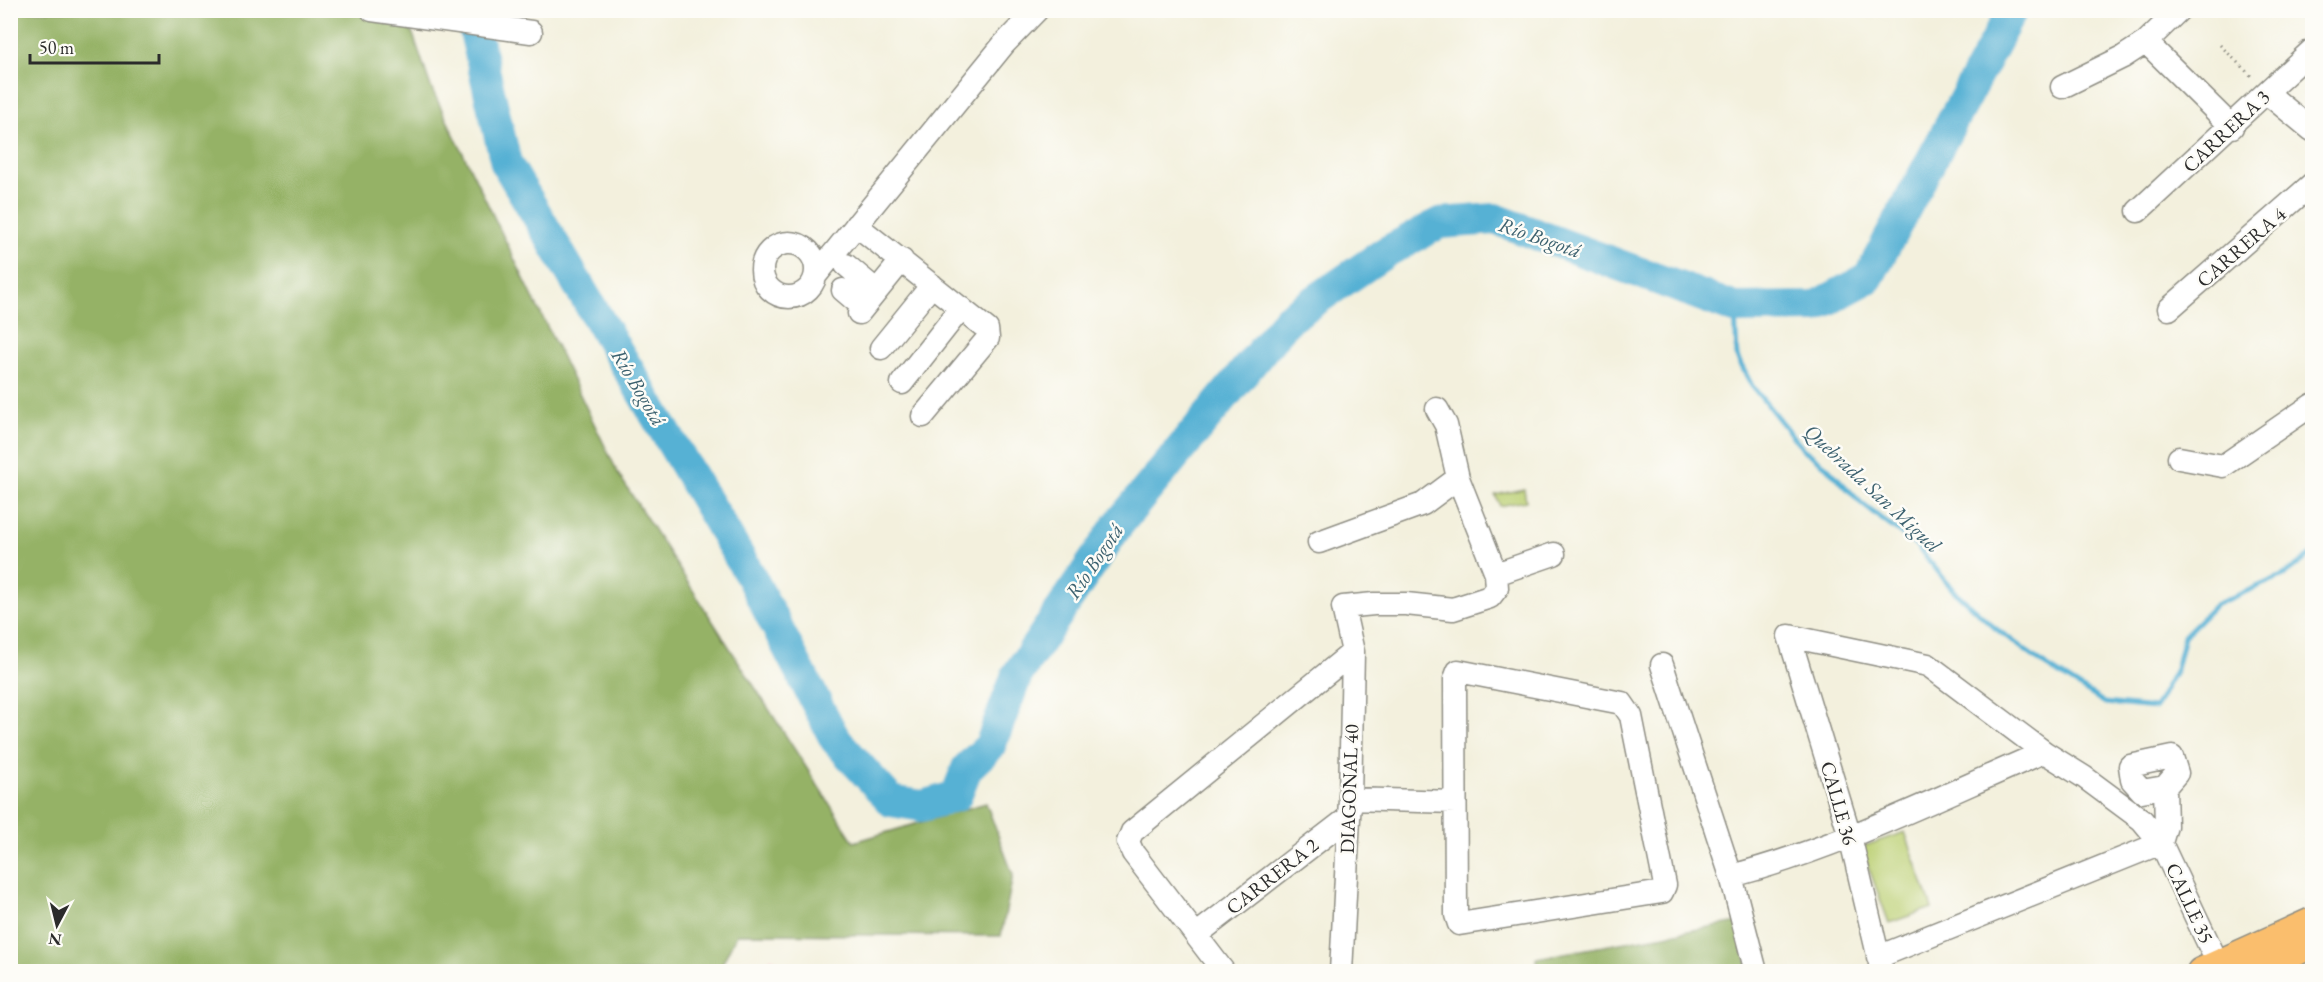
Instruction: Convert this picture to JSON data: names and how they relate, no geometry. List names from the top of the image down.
{
  "streets": {
    "street": [
      "CARRERA 3",
      "CARRERA 4",
      "DIAGONAL 40",
      "CALLE 36",
      "CARRERA 2",
      "CALLE 35"
    ]
  },
  "crossings": [
    ["DIAGONAL 40", "CARRERA 2"],
    ["CALLE 36", "CALLE 35"]
  ],
  "water": ["Río Bogotá", "Quebrada San Miguel"],
  "scale_bar": "50 m",
  "north": "bottom"
}
